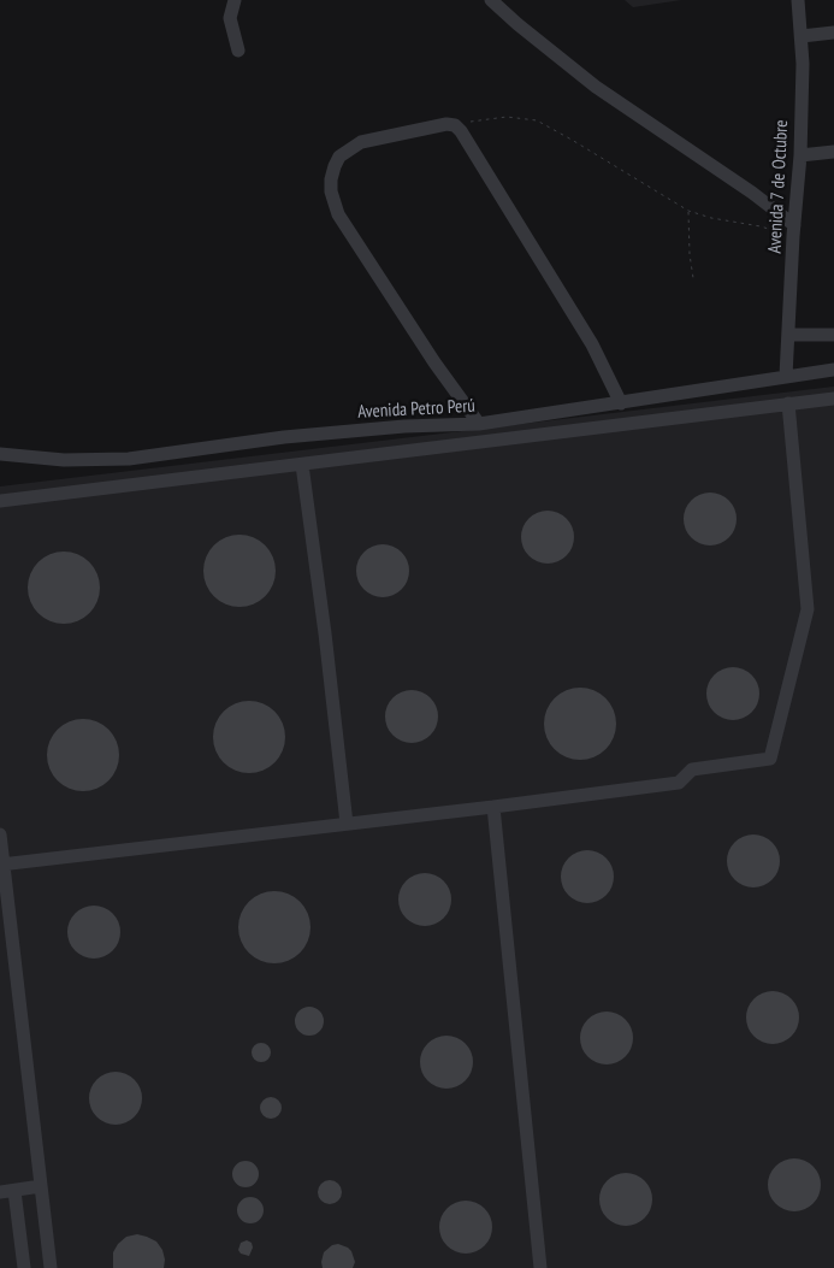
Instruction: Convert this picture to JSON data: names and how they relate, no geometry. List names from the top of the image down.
{
  "streets": {
    "street": ["Avenida 7 de Octubre", "Avenida Petro Perú"]
  },
  "crossings": [
    ["Avenida 7 de Octubre", "Avenida Petro Perú"]
  ]
}
